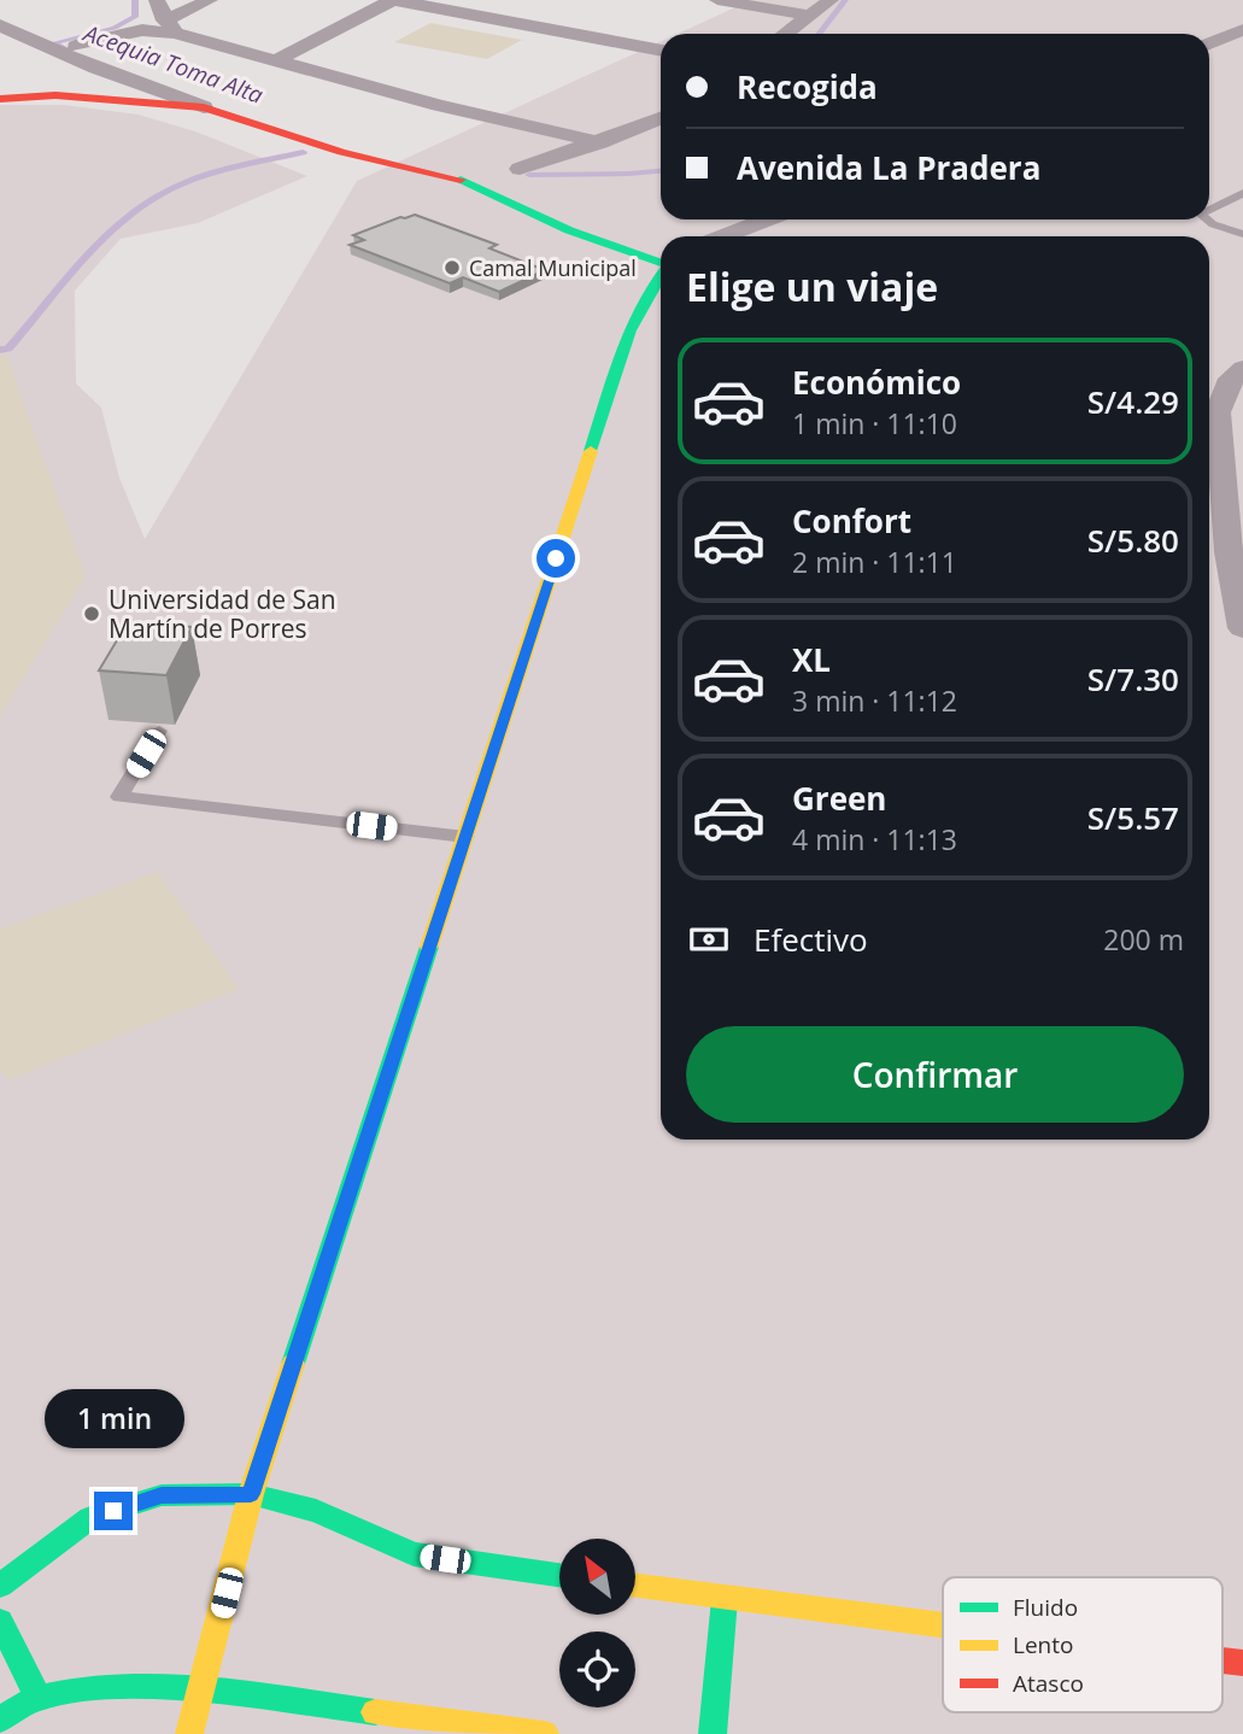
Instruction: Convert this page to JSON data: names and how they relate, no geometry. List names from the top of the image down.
{
  "water": ["Acequia Toma Alta"],
  "places": ["Camal Municipal", "Universidad de San Martín de Porres"],
  "legend": ["Fluido", "Lento", "Atasco"],
  "north": "top left",
  "page": {
    "banner": ["Recogida", "Avenida La Pradera"],
    "heading": "Elige un viaje",
    "list": [
      {
        "name": "Económico",
        "note": "1 min · 11:10",
        "value": "S/4.29"
      },
      {
        "name": "Confort",
        "note": "2 min · 11:11",
        "value": "S/5.80"
      },
      {
        "name": "XL",
        "note": "3 min · 11:12",
        "value": "S/7.30"
      },
      {
        "name": "Green",
        "note": "4 min · 11:13",
        "value": "S/5.57"
      }
    ],
    "pay": ["Efectivo", "200 m"],
    "buttons": "Confirmar",
    "bubble": "1 min"
  }
}
